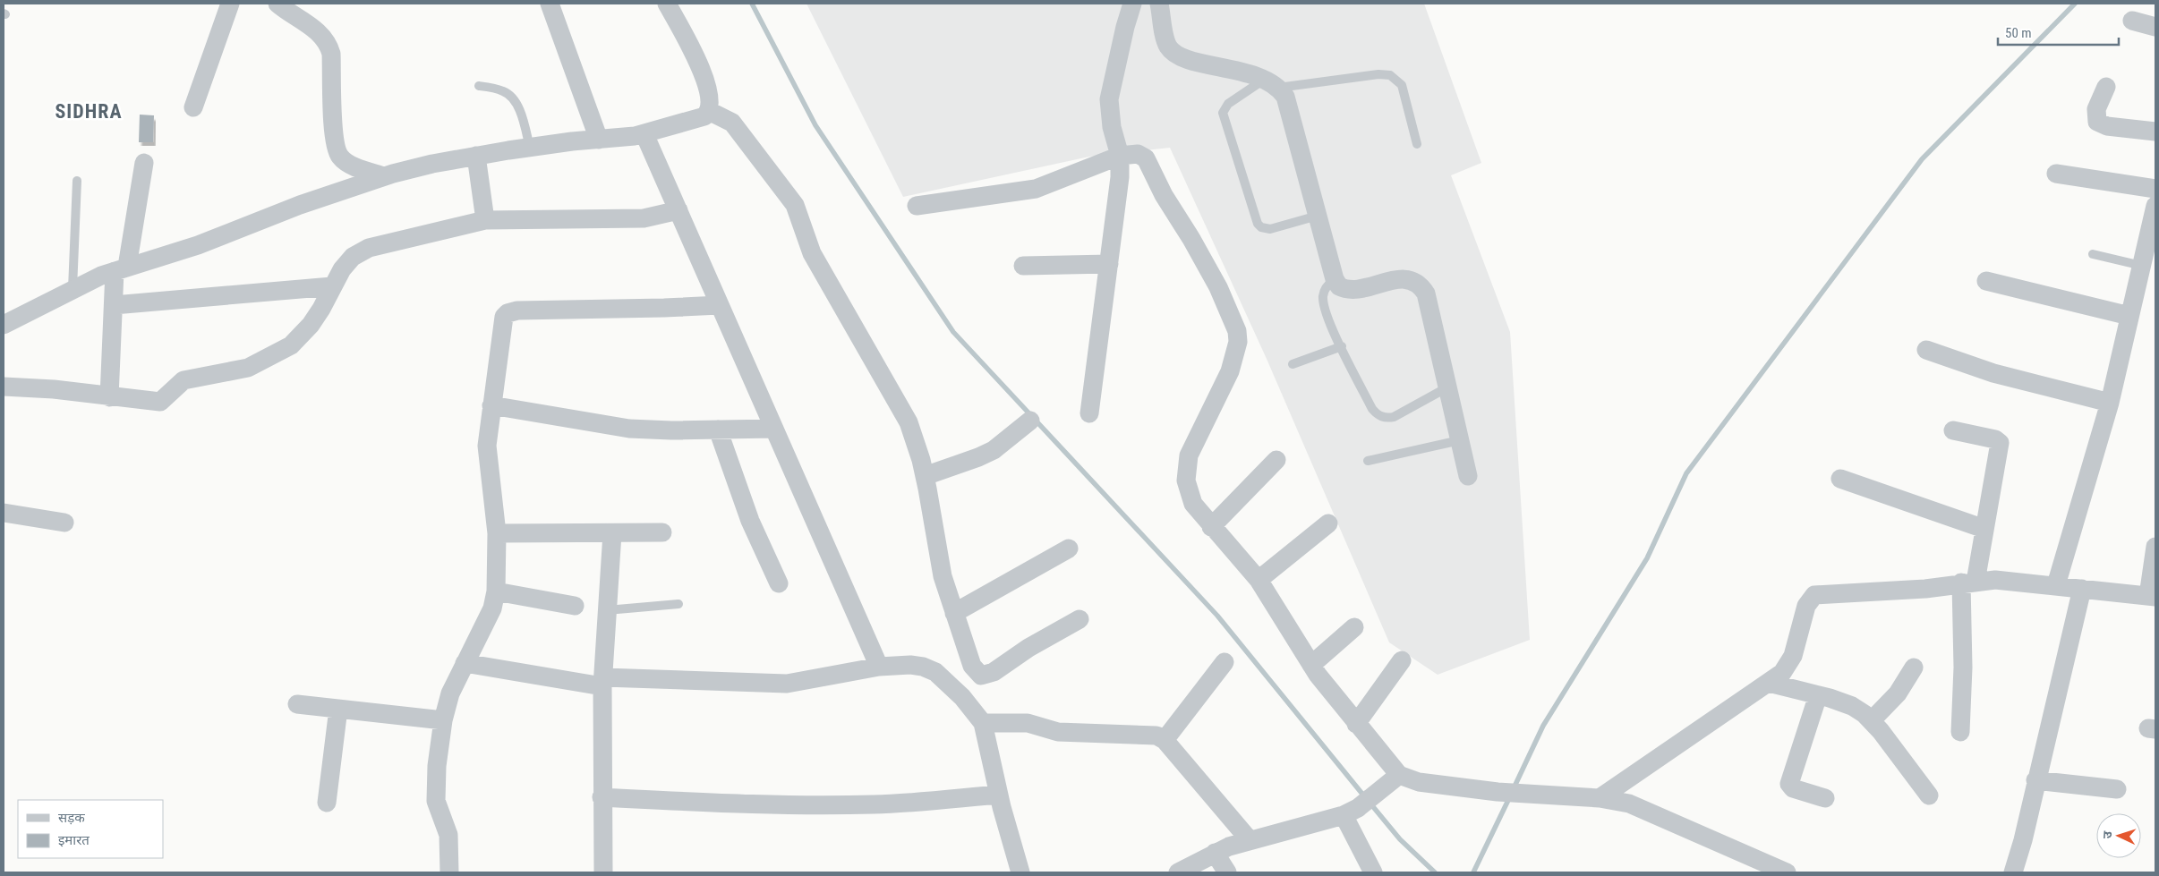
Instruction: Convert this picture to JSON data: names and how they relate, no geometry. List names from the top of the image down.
{
  "districts": ["SIDHRA"],
  "legend": ["सड़क", "इमारत"],
  "scale_bar": "50 m",
  "north": "left"
}
